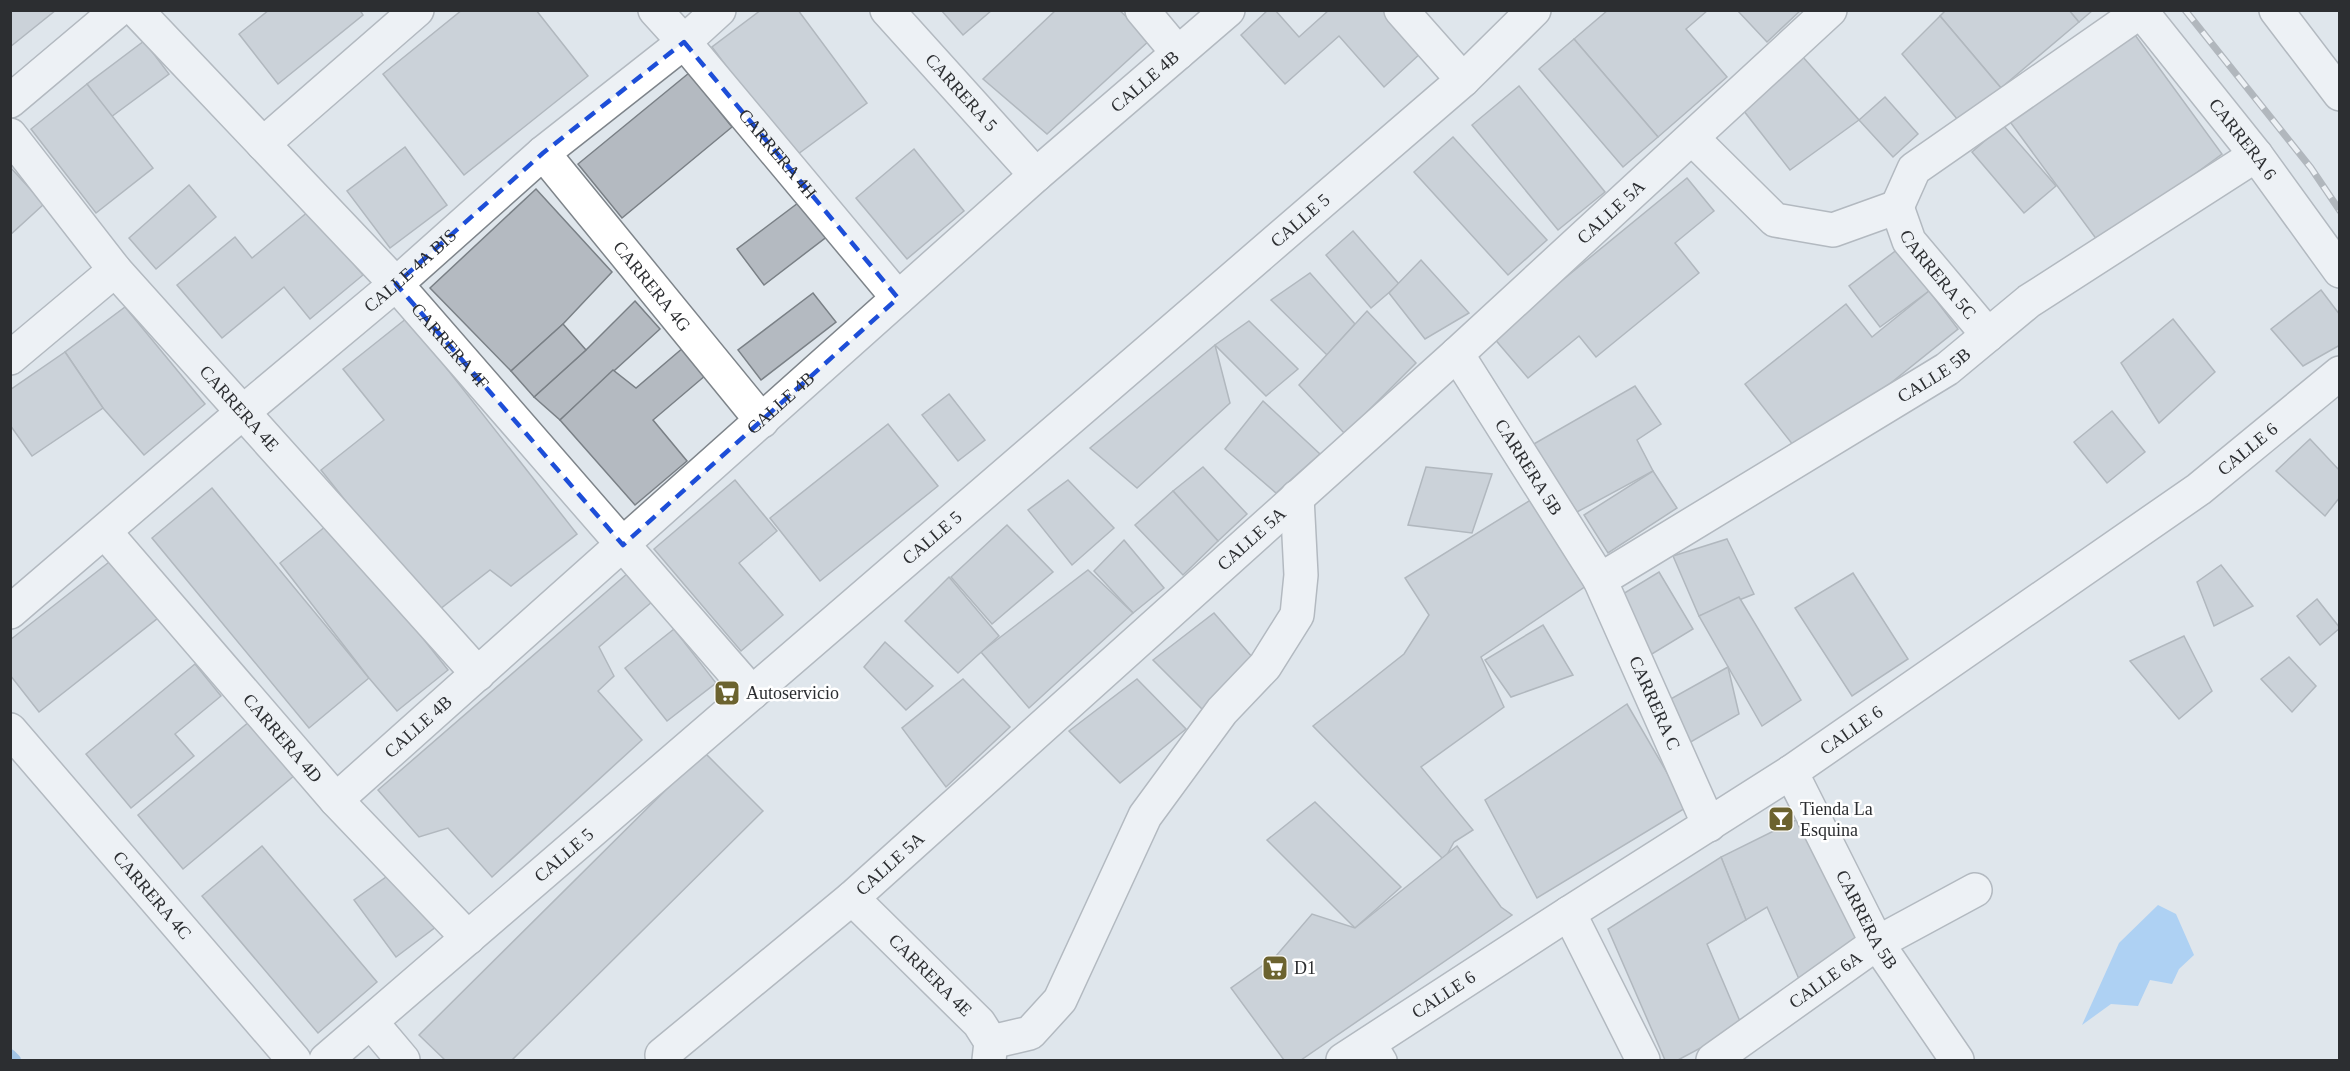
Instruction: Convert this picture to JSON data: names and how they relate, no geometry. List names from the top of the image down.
{
  "streets": {
    "street": [
      "CALLE 4B",
      "CARRERA 5",
      "CARRERA 6",
      "CARRERA 4H",
      "CALLE 5A",
      "CALLE 5",
      "CALLE 4A BIS",
      "CARRERA 5C",
      "CARRERA 4G",
      "CARRERA 4F",
      "CALLE 5B",
      "CARRERA 4E",
      "CALLE 6",
      "CARRERA 5B",
      "CARRERA C",
      "CARRERA 4D",
      "CARRERA 4C",
      "CALLE 6A"
    ]
  },
  "crossings": [
    ["CALLE 4B", "CARRERA 5"],
    ["CALLE 4B", "CARRERA 4H"],
    ["CALLE 4B", "CARRERA 4G"],
    ["CALLE 4B", "CARRERA 4F"],
    ["CALLE 4B", "CARRERA 4E"],
    ["CALLE 4B", "CARRERA 4D"],
    ["CARRERA 6", "CALLE 5B"],
    ["CARRERA 4H", "CALLE 4A BIS"],
    ["CALLE 5A", "CARRERA 4E"],
    ["CALLE 5A", "CARRERA 5B"],
    ["CALLE 5", "CARRERA 4F"],
    ["CALLE 5", "CARRERA 4D"],
    ["CALLE 4A BIS", "CARRERA 4G"],
    ["CALLE 4A BIS", "CARRERA 4F"],
    ["CALLE 4A BIS", "CARRERA 4E"],
    ["CALLE 4A BIS", "CARRERA 4D"],
    ["CARRERA 5C", "CALLE 5B"],
    ["CALLE 5B", "CARRERA 5B"],
    ["CALLE 5B", "CARRERA C"],
    ["CALLE 6", "CARRERA 5B"],
    ["CALLE 6", "CARRERA C"],
    ["CARRERA 5B", "CARRERA C"],
    ["CARRERA 5B", "CALLE 6A"]
  ],
  "places": {
    "supermarket": ["Autoservicio", "D1"],
    "bar": ["Tienda La Esquina"]
  }
}
